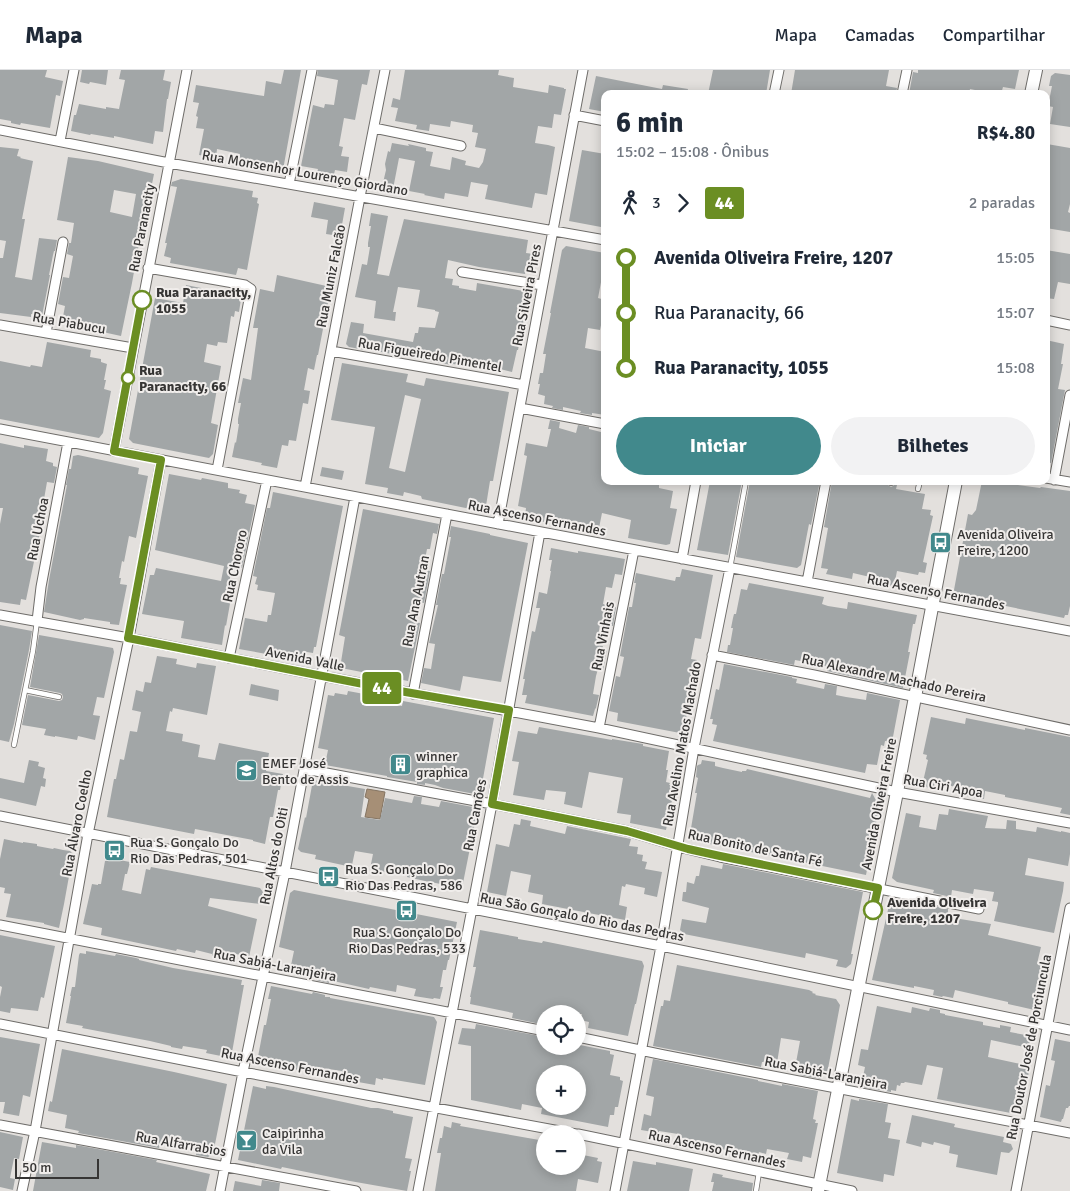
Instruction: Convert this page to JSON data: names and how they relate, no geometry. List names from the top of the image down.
{
  "streets": {
    "street": [
      "Rua Monsenhor Lourenço Giordano",
      "Rua Paranacity",
      "Rua Muniz Falcão",
      "Rua Silveira Pires",
      "Rua Piabucu",
      "Rua Figueiredo Pimentel",
      "Rua Ascenso Fernandes",
      "Rua Uchoa",
      "Rua Chororo",
      "Rua Ana Autran",
      "Rua Vinhais",
      "Avenida Valle",
      "Rua Alexandre Machado Pereira",
      "Rua Avelino Matos Machado",
      "Rua Ciri Apoa",
      "Avenida Oliveira Freire",
      "Rua Camões",
      "Rua Álvaro Coelho",
      "Rua Bonito de Santa Fé",
      "Rua Altos do Oiti",
      "Rua São Gonçalo do Rio das Pedras",
      "Rua Sabiá-Laranjeira",
      "Rua Doutor José de Porciuncula",
      "Rua Alfarrabios"
    ]
  },
  "crossings": [
    ["Rua Monsenhor Lourenço Giordano", "Rua Paranacity"],
    ["Rua Monsenhor Lourenço Giordano", "Rua Muniz Falcão"],
    ["Rua Monsenhor Lourenço Giordano", "Rua Silveira Pires"],
    ["Rua Paranacity", "Rua Piabucu"],
    ["Rua Paranacity", "Rua Ascenso Fernandes"],
    ["Rua Muniz Falcão", "Rua Figueiredo Pimentel"],
    ["Rua Muniz Falcão", "Rua Ascenso Fernandes"],
    ["Rua Silveira Pires", "Rua Figueiredo Pimentel"],
    ["Rua Silveira Pires", "Rua Ascenso Fernandes"],
    ["Rua Ascenso Fernandes", "Rua Uchoa"],
    ["Rua Ascenso Fernandes", "Rua Chororo"],
    ["Rua Ascenso Fernandes", "Rua Ana Autran"],
    ["Rua Ascenso Fernandes", "Rua Vinhais"],
    ["Rua Ascenso Fernandes", "Rua Avelino Matos Machado"],
    ["Rua Ascenso Fernandes", "Avenida Oliveira Freire"],
    ["Rua Ascenso Fernandes", "Rua Camões"],
    ["Rua Ascenso Fernandes", "Rua Álvaro Coelho"],
    ["Rua Ascenso Fernandes", "Rua Altos do Oiti"],
    ["Rua Uchoa", "Avenida Valle"],
    ["Rua Chororo", "Avenida Valle"],
    ["Rua Ana Autran", "Avenida Valle"],
    ["Rua Vinhais", "Avenida Valle"],
    ["Avenida Valle", "Rua Avelino Matos Machado"],
    ["Avenida Valle", "Rua Ciri Apoa"],
    ["Avenida Valle", "Rua Camões"],
    ["Avenida Valle", "Rua Álvaro Coelho"],
    ["Avenida Valle", "Rua Altos do Oiti"],
    ["Rua Alexandre Machado Pereira", "Rua Avelino Matos Machado"],
    ["Rua Alexandre Machado Pereira", "Avenida Oliveira Freire"],
    ["Rua Avelino Matos Machado", "Rua Ciri Apoa"],
    ["Rua Avelino Matos Machado", "Rua Bonito de Santa Fé"],
    ["Rua Avelino Matos Machado", "Rua São Gonçalo do Rio das Pedras"],
    ["Rua Avelino Matos Machado", "Rua Sabiá-Laranjeira"],
    ["Rua Ciri Apoa", "Avenida Oliveira Freire"],
    ["Avenida Oliveira Freire", "Rua Bonito de Santa Fé"],
    ["Avenida Oliveira Freire", "Rua São Gonçalo do Rio das Pedras"],
    ["Avenida Oliveira Freire", "Rua Sabiá-Laranjeira"],
    ["Rua Camões", "Rua Bonito de Santa Fé"],
    ["Rua Camões", "Rua São Gonçalo do Rio das Pedras"],
    ["Rua Camões", "Rua Sabiá-Laranjeira"],
    ["Rua Álvaro Coelho", "Rua São Gonçalo do Rio das Pedras"],
    ["Rua Álvaro Coelho", "Rua Sabiá-Laranjeira"],
    ["Rua Álvaro Coelho", "Rua Alfarrabios"],
    ["Rua Bonito de Santa Fé", "Rua Altos do Oiti"],
    ["Rua Altos do Oiti", "Rua São Gonçalo do Rio das Pedras"],
    ["Rua Altos do Oiti", "Rua Sabiá-Laranjeira"],
    ["Rua Altos do Oiti", "Rua Alfarrabios"],
    ["Rua São Gonçalo do Rio das Pedras", "Rua Doutor José de Porciuncula"],
    ["Rua Sabiá-Laranjeira", "Rua Doutor José de Porciuncula"]
  ],
  "places": {
    "other": ["Rua Paranacity, 1055", "Rua Paranacity, 66", "Avenida Oliveira Freire, 1207"],
    "bus stop": [
      "Avenida Oliveira Freire, 1200",
      "Rua S. Gonçalo Do Rio Das Pedras, 501",
      "Rua S. Gonçalo Do Rio Das Pedras, 586",
      "Rua S. Gonçalo Do Rio Das Pedras, 533"
    ],
    "building": ["winner graphica"],
    "school or university": ["EMEF José Bento de Assis"],
    "bar": ["Caipirinha da Vila"]
  },
  "lines": ["bus line 44"],
  "scale_bar": "50 m",
  "page": {
    "header": "Mapa",
    "nav": ["Mapa", "Camadas", "Compartilhar"],
    "on_map": "44",
    "heading": ["6 min", "15:02 – 15:08 · Ônibus", "R$4.80"],
    "legs": ["3", "44", "2 paradas"],
    "list": [
      {
        "name": "Avenida Oliveira Freire, 1207",
        "value": "15:05"
      },
      {
        "name": "Rua Paranacity, 66",
        "value": "15:07"
      },
      {
        "name": "Rua Paranacity, 1055",
        "value": "15:08"
      }
    ],
    "buttons": ["Iniciar", "Bilhetes"],
    "map_buttons": ["+", "−"],
    "scale": "50 m"
  }
}
